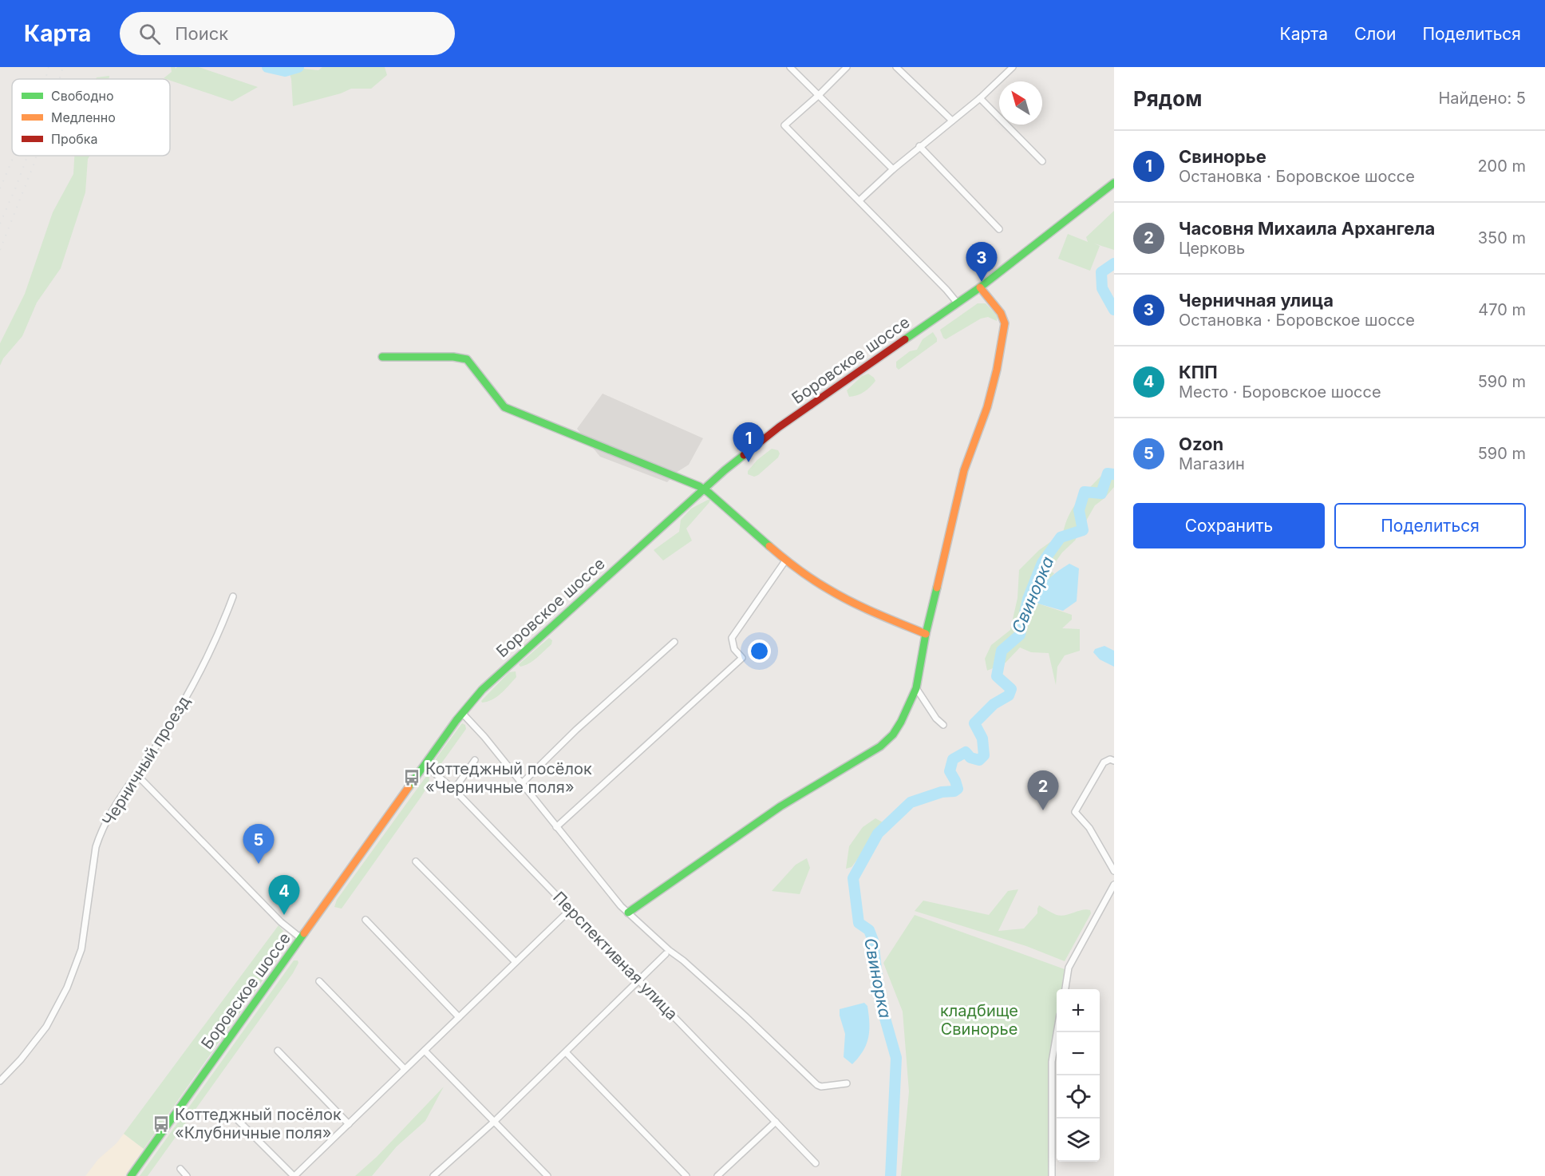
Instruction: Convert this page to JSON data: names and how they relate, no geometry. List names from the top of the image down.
{
  "streets": {
    "street": ["Боровское шоссе", "Черничный проезд", "Перспективная улица"]
  },
  "crossings": [
    ["Боровское шоссе", "Перспективная улица"]
  ],
  "water": ["Свинорка"],
  "parks": ["кладбище Свинорье"],
  "places": {
    "bus stop": ["Коттеджный посёлок «Черничные поля»", "Коттеджный посёлок «Клубничные поля»"]
  },
  "legend": ["Свободно", "Медленно", "Пробка"],
  "north": "top left",
  "page": {
    "header": "Карта",
    "search": "Поиск",
    "nav": ["Карта", "Слои", "Поделиться"],
    "heading": ["Рядом", "Найдено: 5"],
    "list": [
      {
        "mark": "1",
        "name": "Свинорье",
        "note": "Остановка · Боровское шоссе",
        "value": "200 m"
      },
      {
        "mark": "2",
        "name": "Часовня Михаила Архангела",
        "note": "Церковь",
        "value": "350 m"
      },
      {
        "mark": "3",
        "name": "Черничная улица",
        "note": "Остановка · Боровское шоссе",
        "value": "470 m"
      },
      {
        "mark": "4",
        "name": "КПП",
        "note": "Место · Боровское шоссе",
        "value": "590 m"
      },
      {
        "mark": "5",
        "name": "Ozon",
        "note": "Магазин",
        "value": "590 m"
      }
    ],
    "pins": [
      "3",
      "1",
      "2",
      "5",
      "4"
    ],
    "buttons": ["Сохранить", "Поделиться"],
    "map_buttons": ["+", "−"]
  }
}
